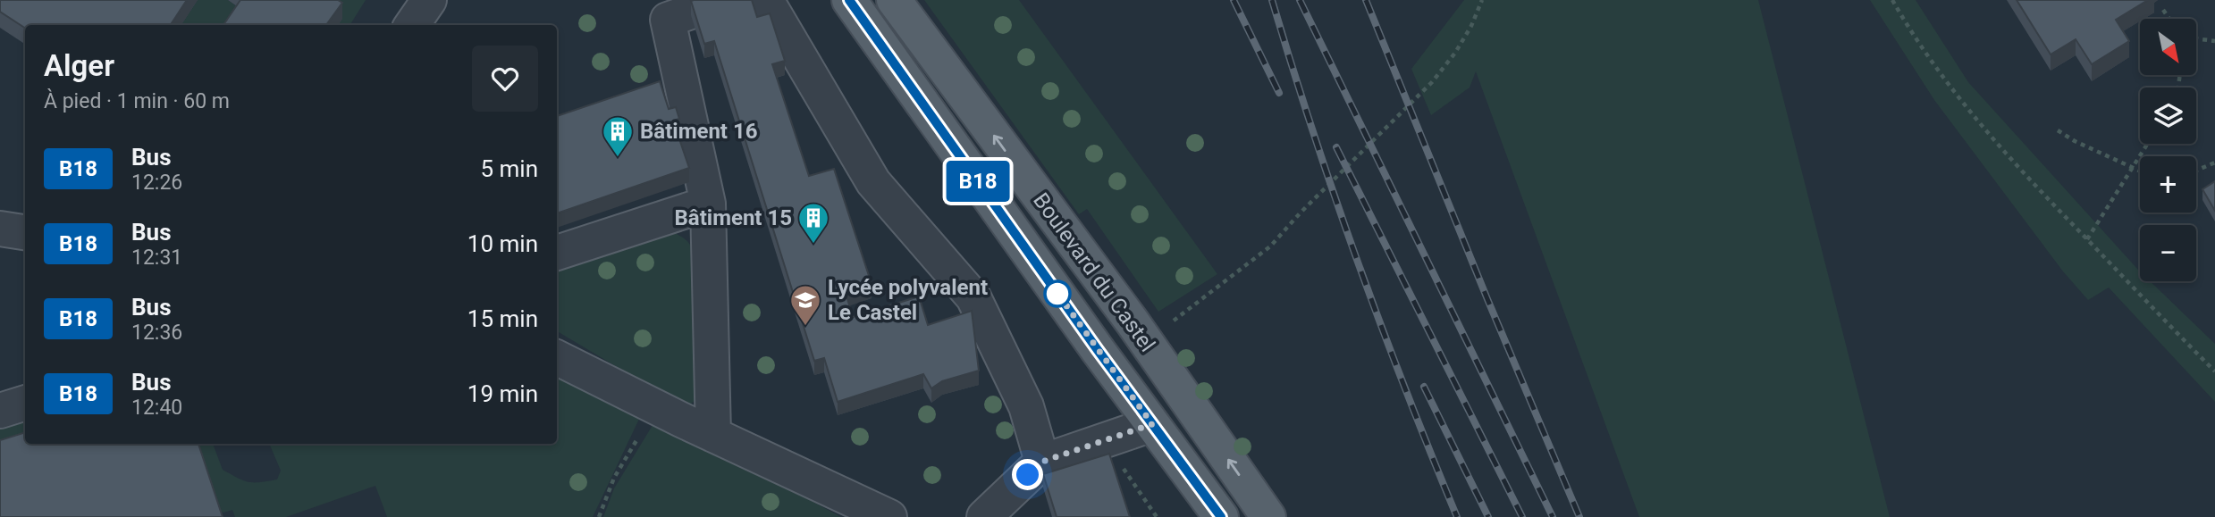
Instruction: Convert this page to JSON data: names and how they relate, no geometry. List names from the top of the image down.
{
  "streets": {
    "main road": ["Boulevard du Castel"]
  },
  "places": {
    "building": ["Bâtiment 16", "Bâtiment 15"],
    "school or university": ["Lycée polyvalent Le Castel"]
  },
  "lines": ["bus line B18"],
  "north": "bottom right",
  "page": {
    "on_map": "B18",
    "map_buttons": ["+", "−"],
    "heading": ["Alger", "À pied · 1 min · 60 m"],
    "list": [
      {
        "mark": "B18",
        "name": "Bus",
        "note": "12:26",
        "value": "5 min"
      },
      {
        "mark": "B18",
        "name": "Bus",
        "note": "12:31",
        "value": "10 min"
      },
      {
        "mark": "B18",
        "name": "Bus",
        "note": "12:36",
        "value": "15 min"
      },
      {
        "mark": "B18",
        "name": "Bus",
        "note": "12:40",
        "value": "19 min"
      }
    ]
  }
}
